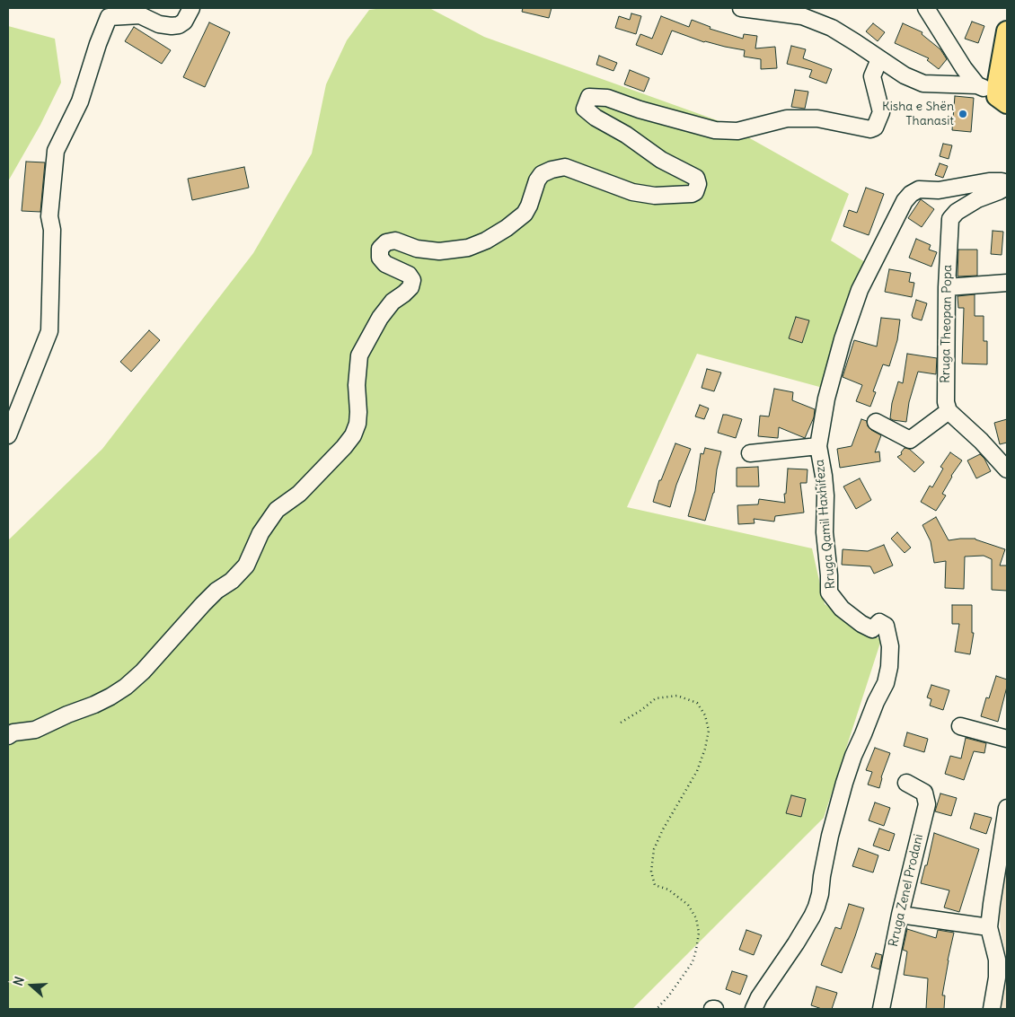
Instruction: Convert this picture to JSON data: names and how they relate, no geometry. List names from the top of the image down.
{
  "streets": {
    "street": ["Rruga Theopan Popa", "Rruga Qamil Haxhifeza", "Rruga Zenel Prodani"]
  },
  "crossings": [
    ["Rruga Theopan Popa", "Rruga Qamil Haxhifeza"]
  ],
  "places": ["Kisha e Shën Thanasit"],
  "north": "left"
}
